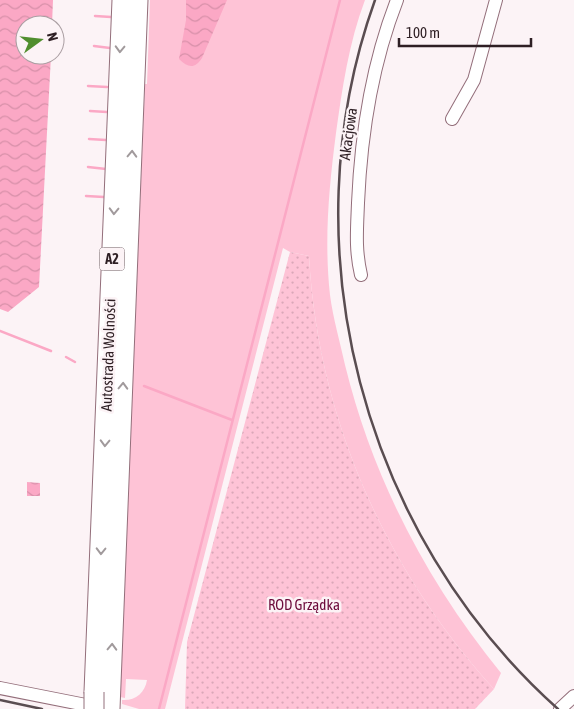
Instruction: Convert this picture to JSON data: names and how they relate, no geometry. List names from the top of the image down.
{
  "streets": {
    "highway": ["A2", "Autostrada Wolności"],
    "street": ["Akacjowa"]
  },
  "parks": ["ROD Grządka"],
  "scale_bar": "100 m",
  "north": "right"
}
